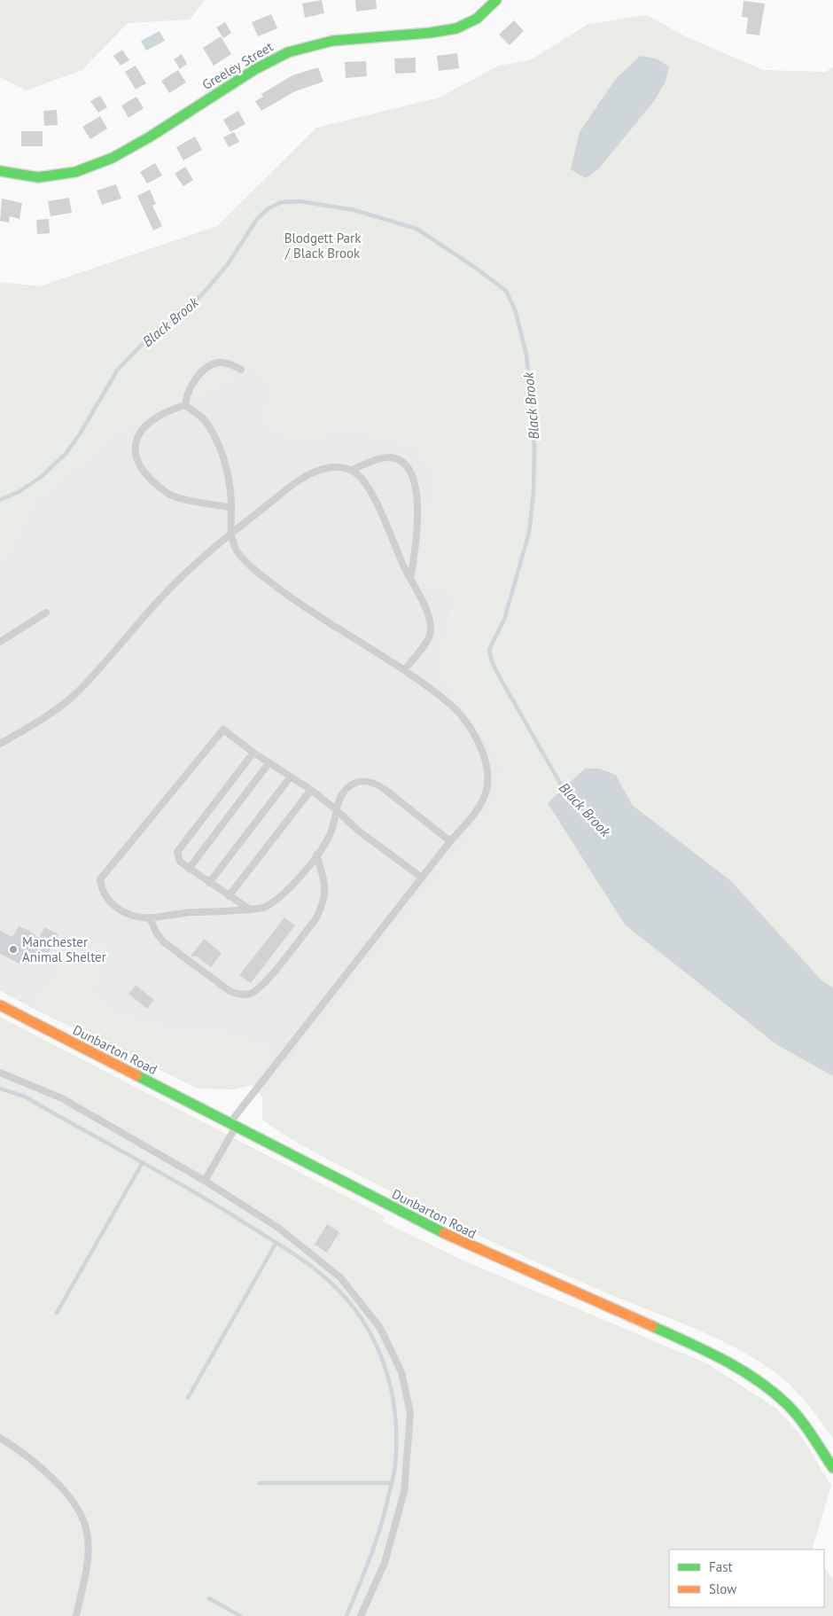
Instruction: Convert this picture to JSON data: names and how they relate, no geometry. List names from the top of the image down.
{
  "streets": {
    "street": ["Greeley Street", "Dunbarton Road"]
  },
  "water": ["Black Brook"],
  "parks": ["Blodgett Park / Black Brook"],
  "places": ["Manchester Animal Shelter"],
  "legend": ["Fast", "Slow"]
}
